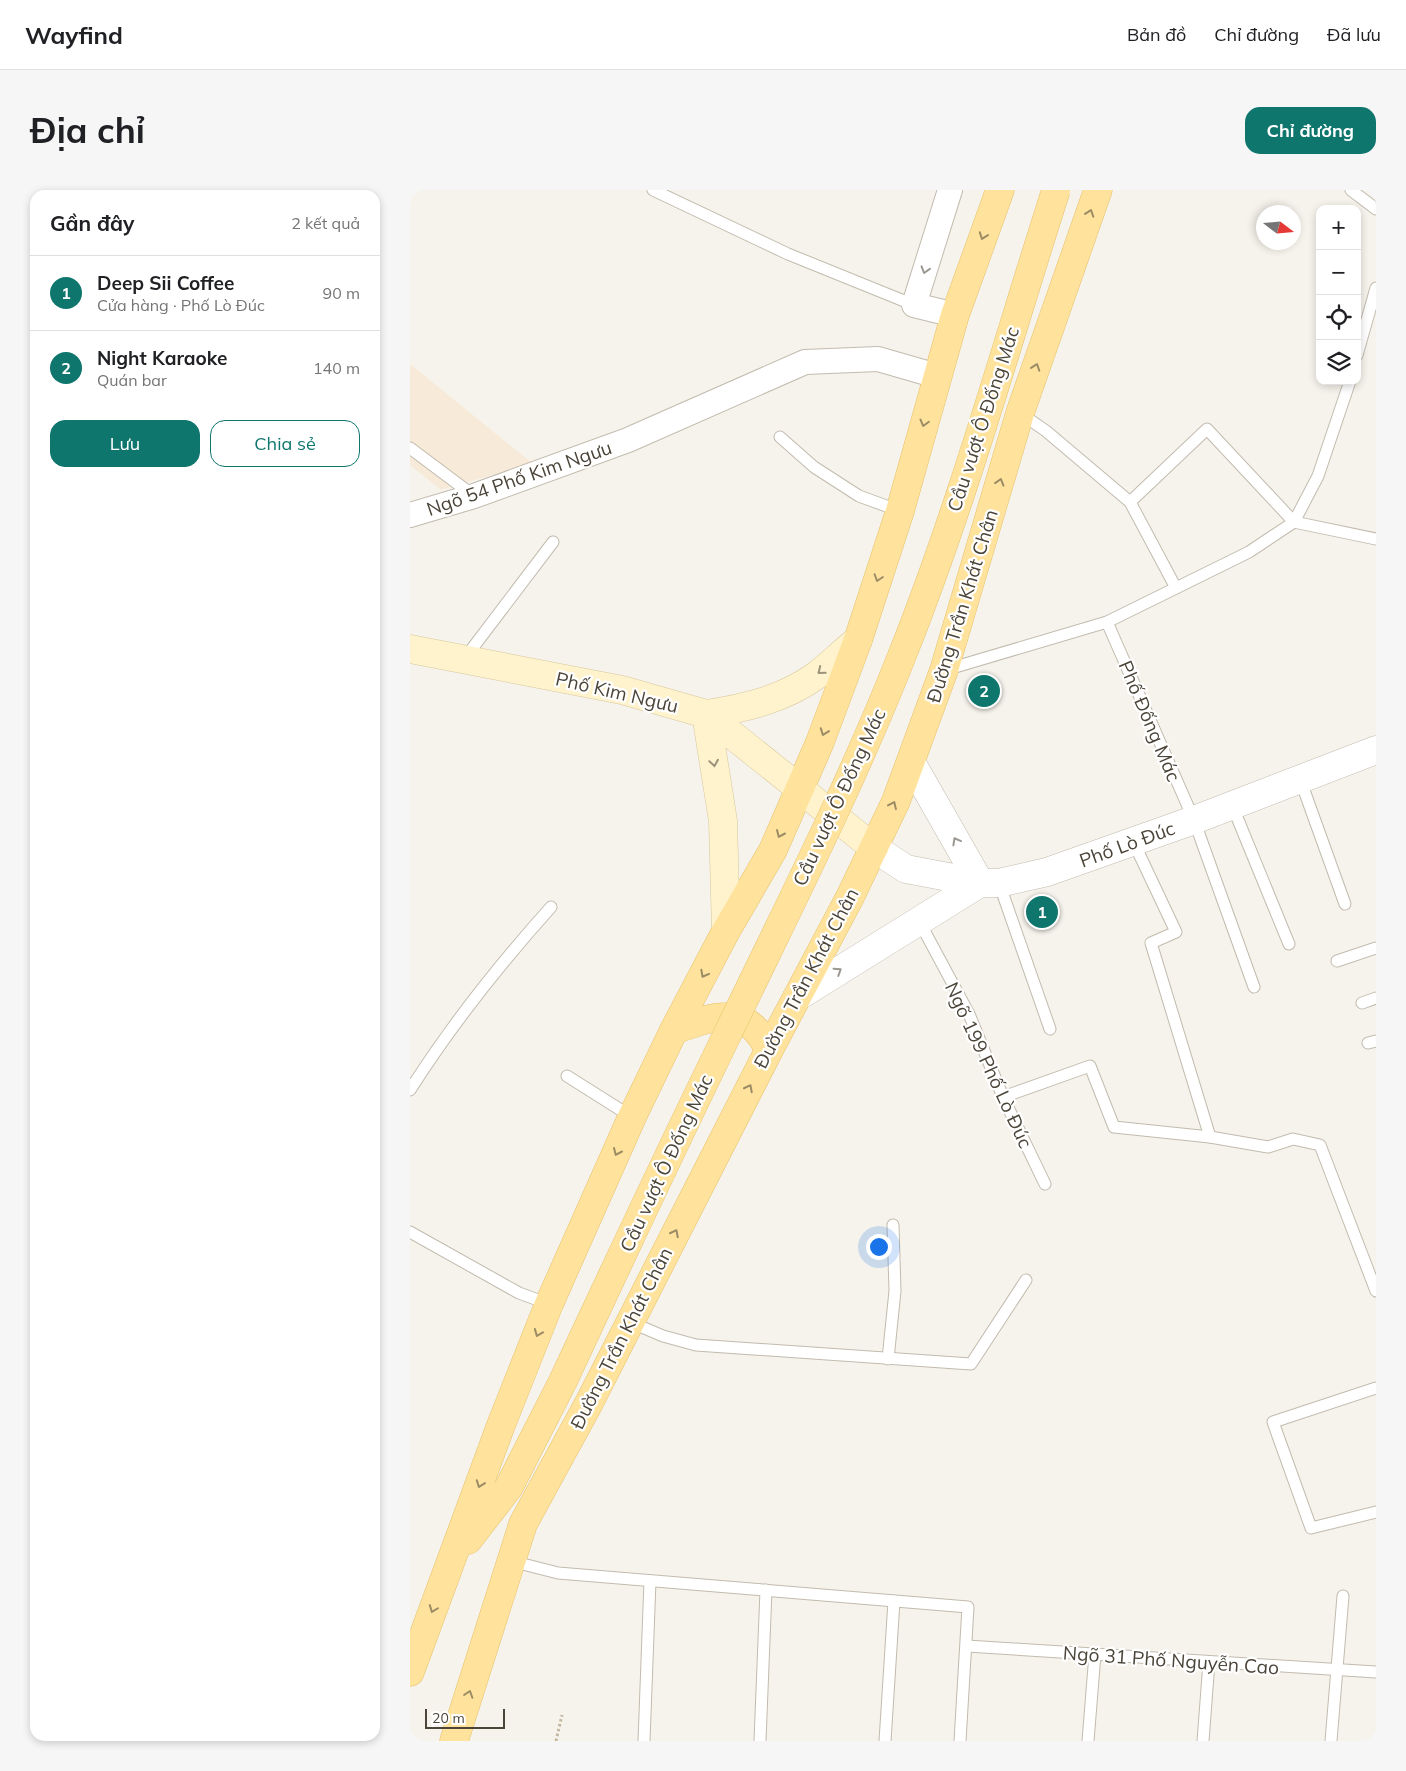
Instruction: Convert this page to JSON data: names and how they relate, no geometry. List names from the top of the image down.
{
  "streets": {
    "main road": ["Cầu vượt Ô Đống Mác", "Đường Trần Khát Chân", "Phố Kim Ngưu"],
    "street": ["Ngõ 54 Phố Kim Ngưu", "Phố Lò Đúc"],
    "lane": ["Phố Đống Mác", "Ngõ 199 Phố Lò Đúc", "Ngõ 31 Phố Nguyễn Cao"]
  },
  "crossings": [
    ["Cầu vượt Ô Đống Mác", "Đường Trần Khát Chân"],
    ["Đường Trần Khát Chân", "Phố Kim Ngưu"],
    ["Đường Trần Khát Chân", "Phố Lò Đúc"],
    ["Phố Kim Ngưu", "Phố Lò Đúc"],
    ["Phố Đống Mác", "Phố Lò Đúc"]
  ],
  "scale_bar": "20 m",
  "north": "right",
  "page": {
    "header": "Wayfind",
    "nav": ["Bản đồ", "Chỉ đường", "Đã lưu"],
    "buttons": [
      "Chỉ đường",
      ["Lưu", "Chia sẻ"]
    ],
    "title": "Địa chỉ",
    "heading": ["Gần đây", "2 kết quả"],
    "map_buttons": ["+", "−"],
    "list": [
      {
        "mark": "1",
        "name": "Deep Sii Coffee",
        "note": "Cửa hàng · Phố Lò Đúc",
        "value": "90 m"
      },
      {
        "mark": "2",
        "name": "Night Karaoke",
        "note": "Quán bar",
        "value": "140 m"
      }
    ],
    "pins": ["2", "1"],
    "scale": "20 m"
  }
}
